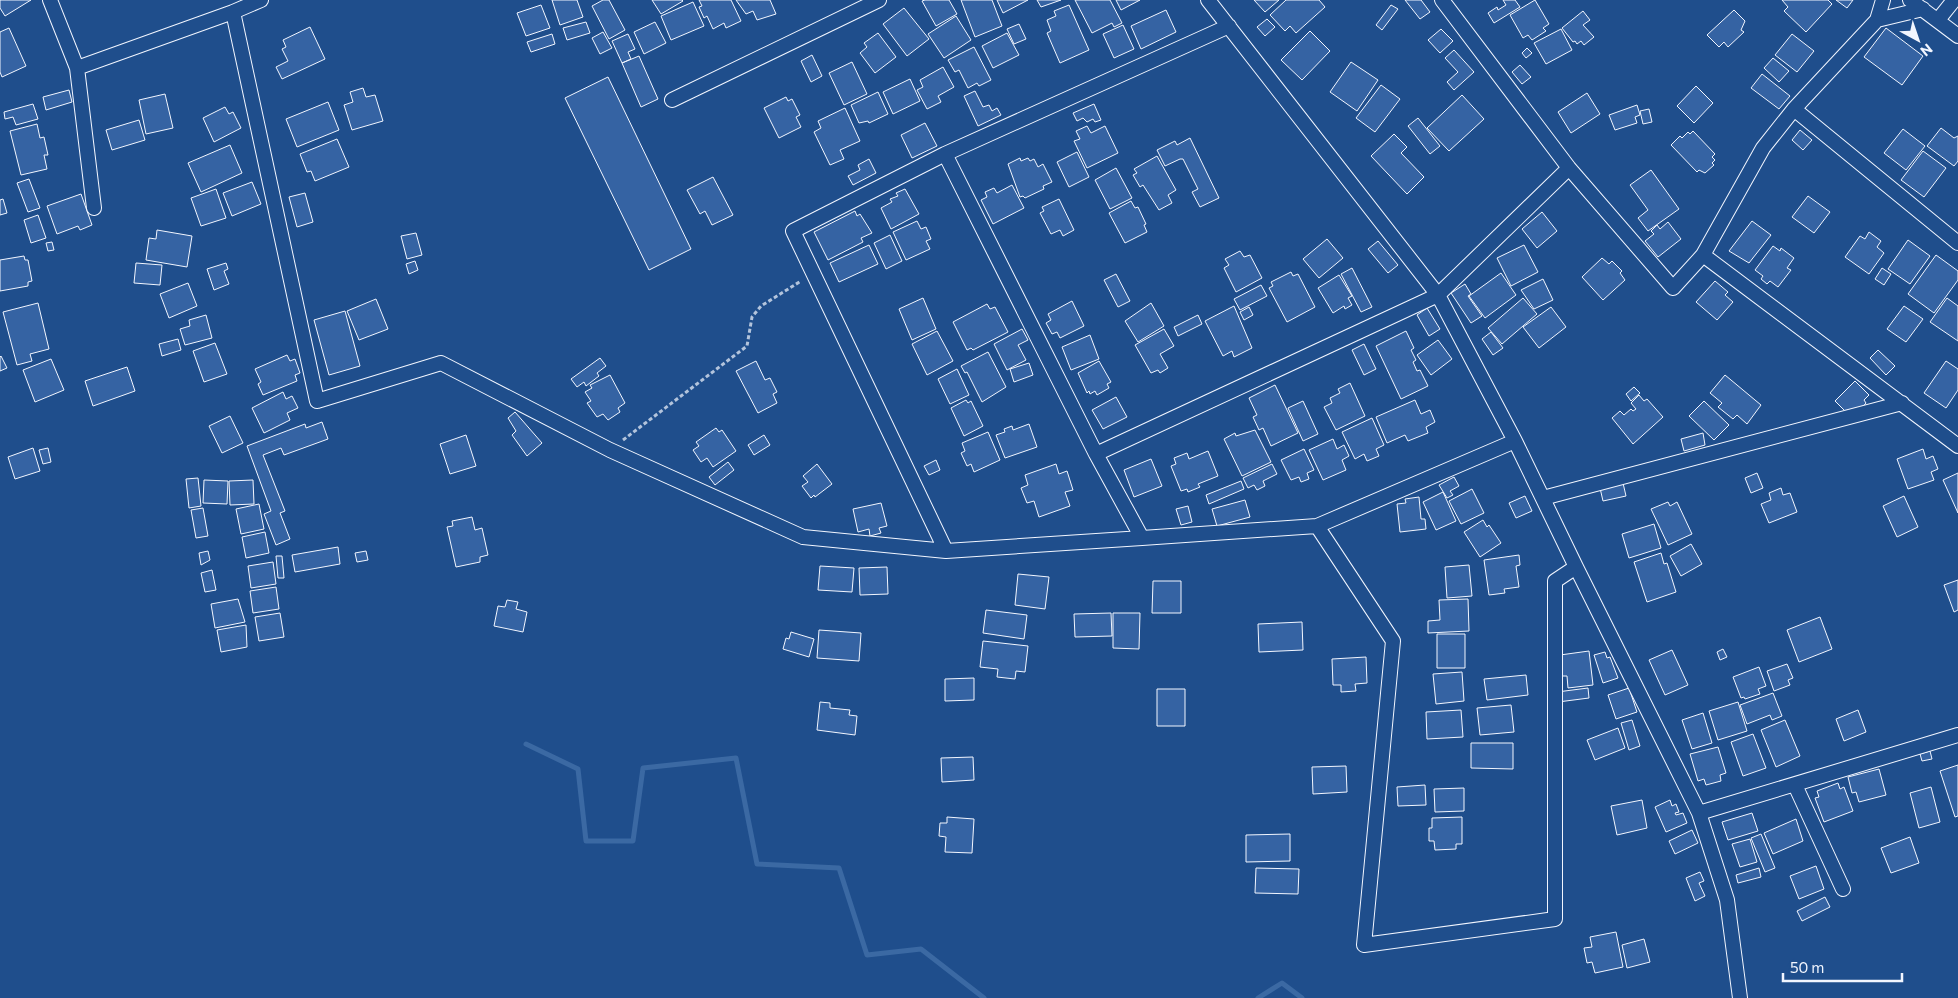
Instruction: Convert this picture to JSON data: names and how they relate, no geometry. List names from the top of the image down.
{
  "scale_bar": "50 m",
  "north": "bottom right"
}
